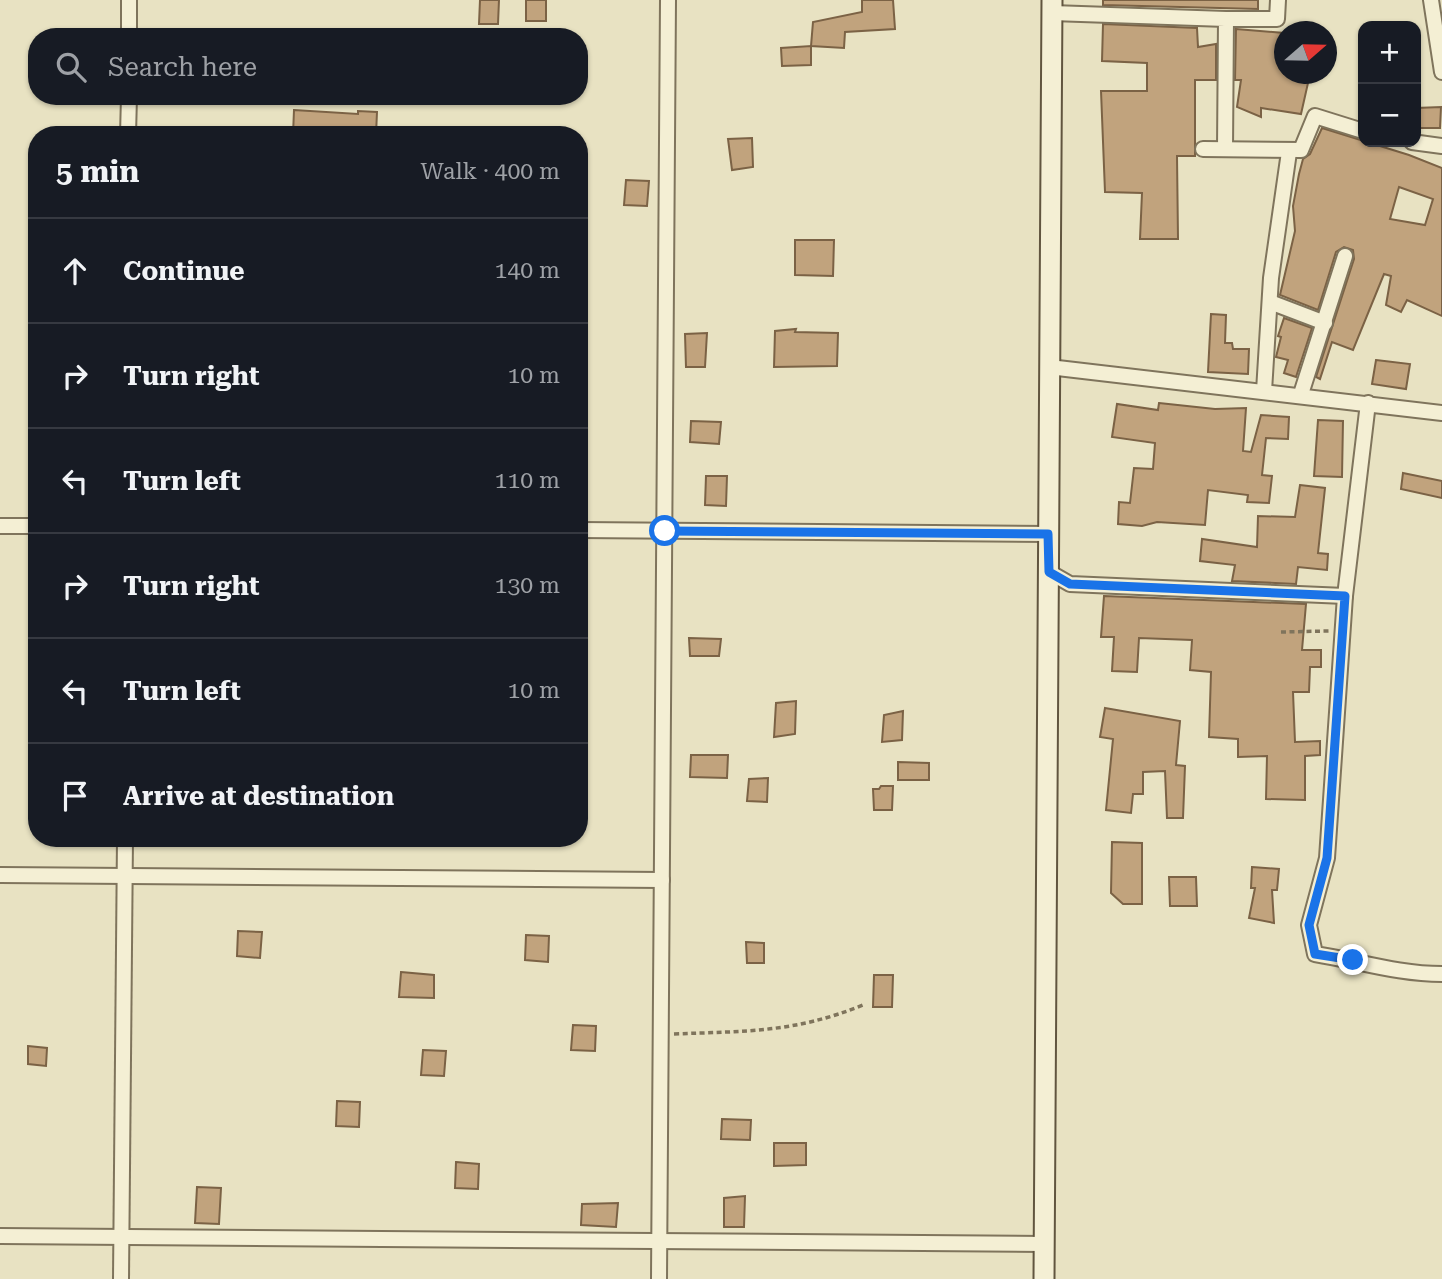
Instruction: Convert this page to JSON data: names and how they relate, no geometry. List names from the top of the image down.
{
  "north": "right",
  "page": {
    "map_buttons": ["+", "−"],
    "search": "Search here",
    "heading": ["5 min", "Walk · 400 m"],
    "list": [
      ["Continue", "140 m"],
      ["Turn right", "10 m"],
      ["Turn left", "110 m"],
      ["Turn right", "130 m"],
      ["Turn left", "10 m"],
      "Arrive at destination"
    ]
  }
}
